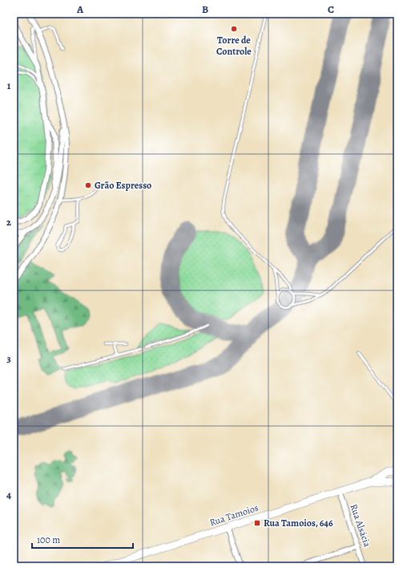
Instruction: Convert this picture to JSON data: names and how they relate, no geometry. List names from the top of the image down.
{
  "streets": {
    "main road": ["Rua Tamoios"],
    "street": ["Rua Alsácia"]
  },
  "crossings": [
    ["Rua Tamoios", "Rua Alsácia"]
  ],
  "places": {
    "other": ["Torre de Controle", "Grão Espresso"],
    "transit": ["Rua Tamoios, 646"]
  },
  "scale_bar": "100 m",
  "grid": {
    "columns": ["A", "B", "C"],
    "rows": [
      "1",
      "2",
      "3",
      "4"
    ]
  }
}
